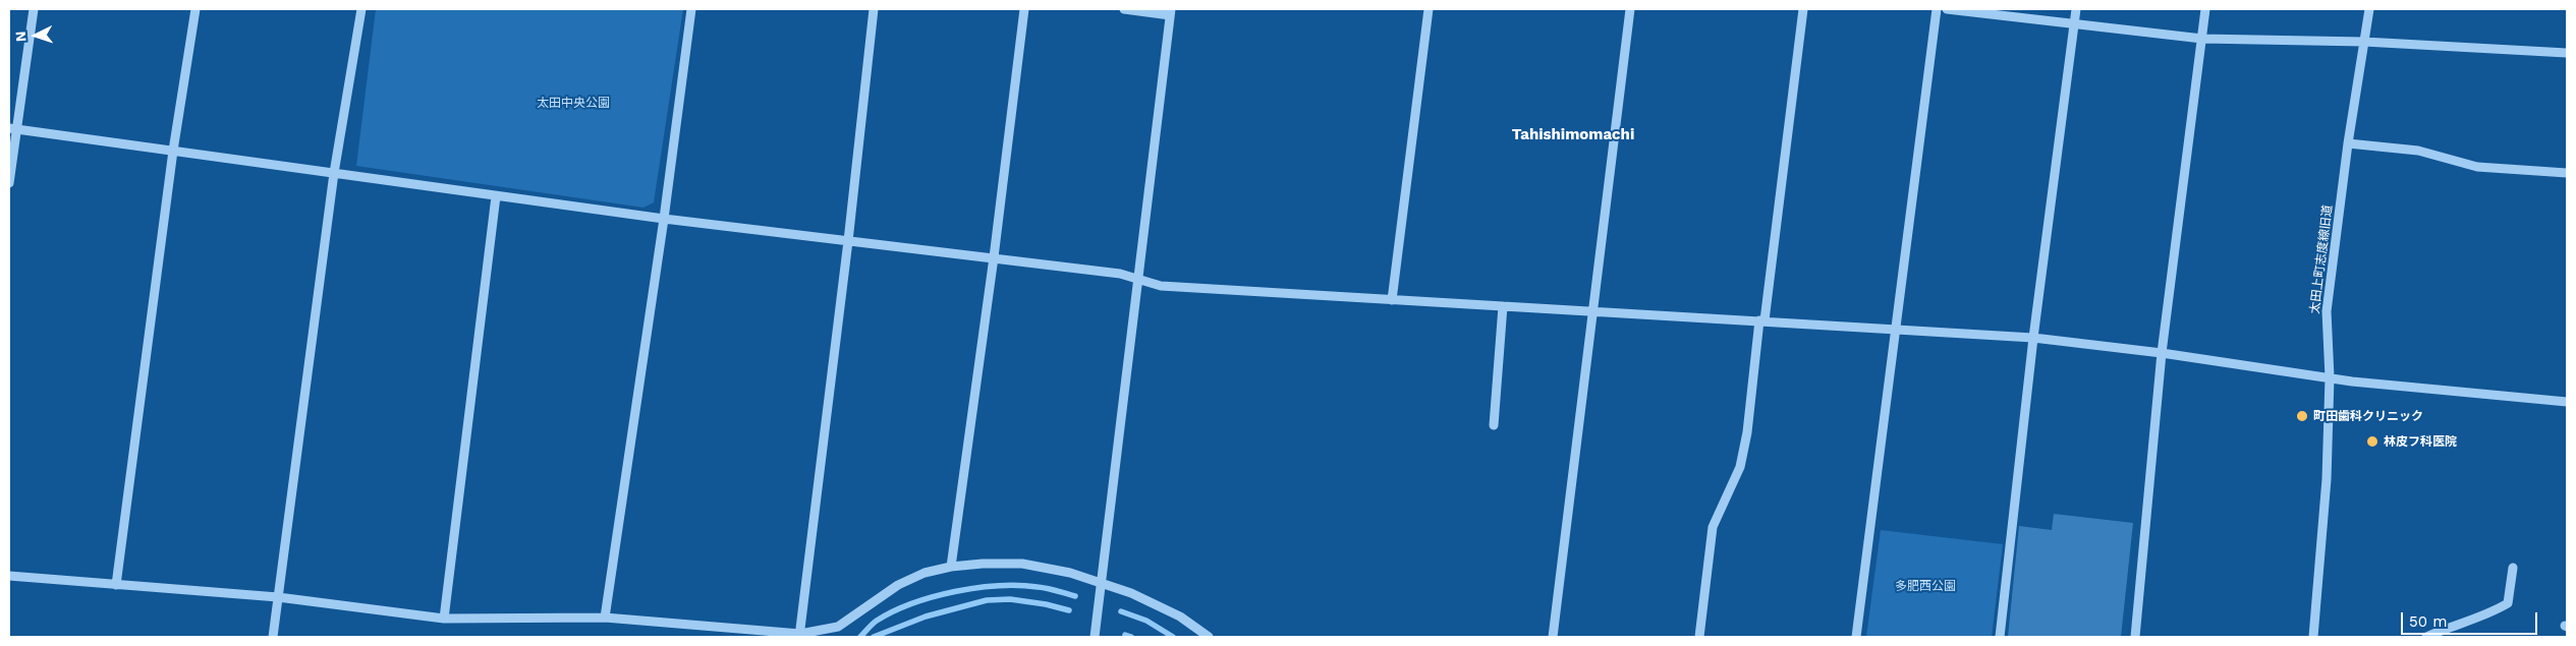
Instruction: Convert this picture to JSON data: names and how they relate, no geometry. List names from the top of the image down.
{
  "streets": {
    "street": ["太田上町志度線旧道"]
  },
  "districts": ["Tahishimomachi"],
  "parks": ["太田中央公園", "多肥西公園"],
  "places": ["町田歯科クリニック", "林皮フ科医院"],
  "scale_bar": "50 m",
  "north": "left"
}
